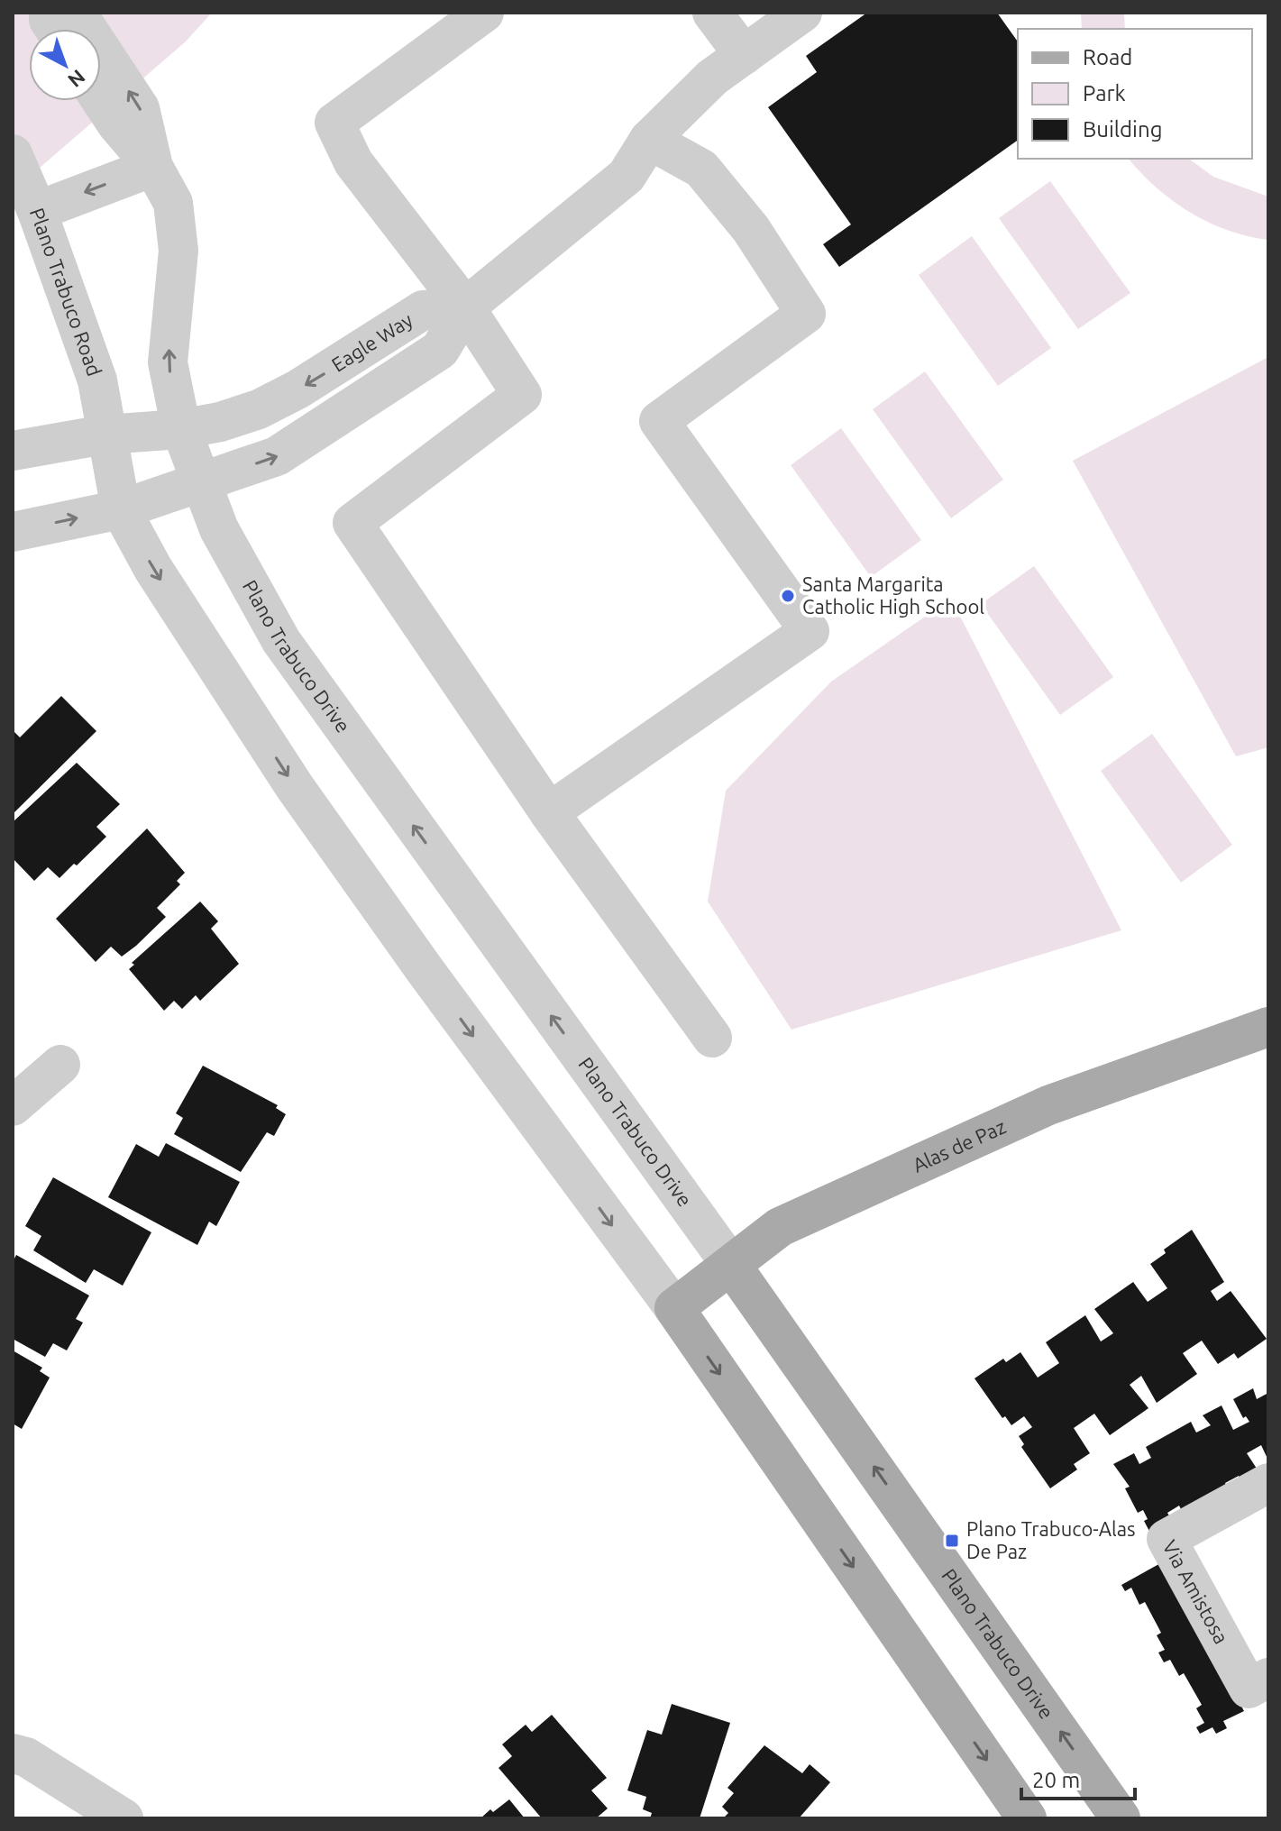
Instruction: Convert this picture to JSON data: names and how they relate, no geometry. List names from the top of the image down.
{
  "streets": {
    "main road": ["Plano Trabuco Drive", "Alas de Paz"],
    "street": ["Plano Trabuco Road", "Eagle Way", "Via Amistosa"]
  },
  "crossings": [
    ["Plano Trabuco Road", "Eagle Way"],
    ["Eagle Way", "Plano Trabuco Drive"],
    ["Plano Trabuco Drive", "Alas de Paz"]
  ],
  "places": {
    "other": ["Santa Margarita Catholic High School"],
    "transit": ["Plano Trabuco-Alas De Paz"]
  },
  "legend": ["Road", "Park", "Building"],
  "scale_bar": "20 m",
  "north": "bottom right"
}
